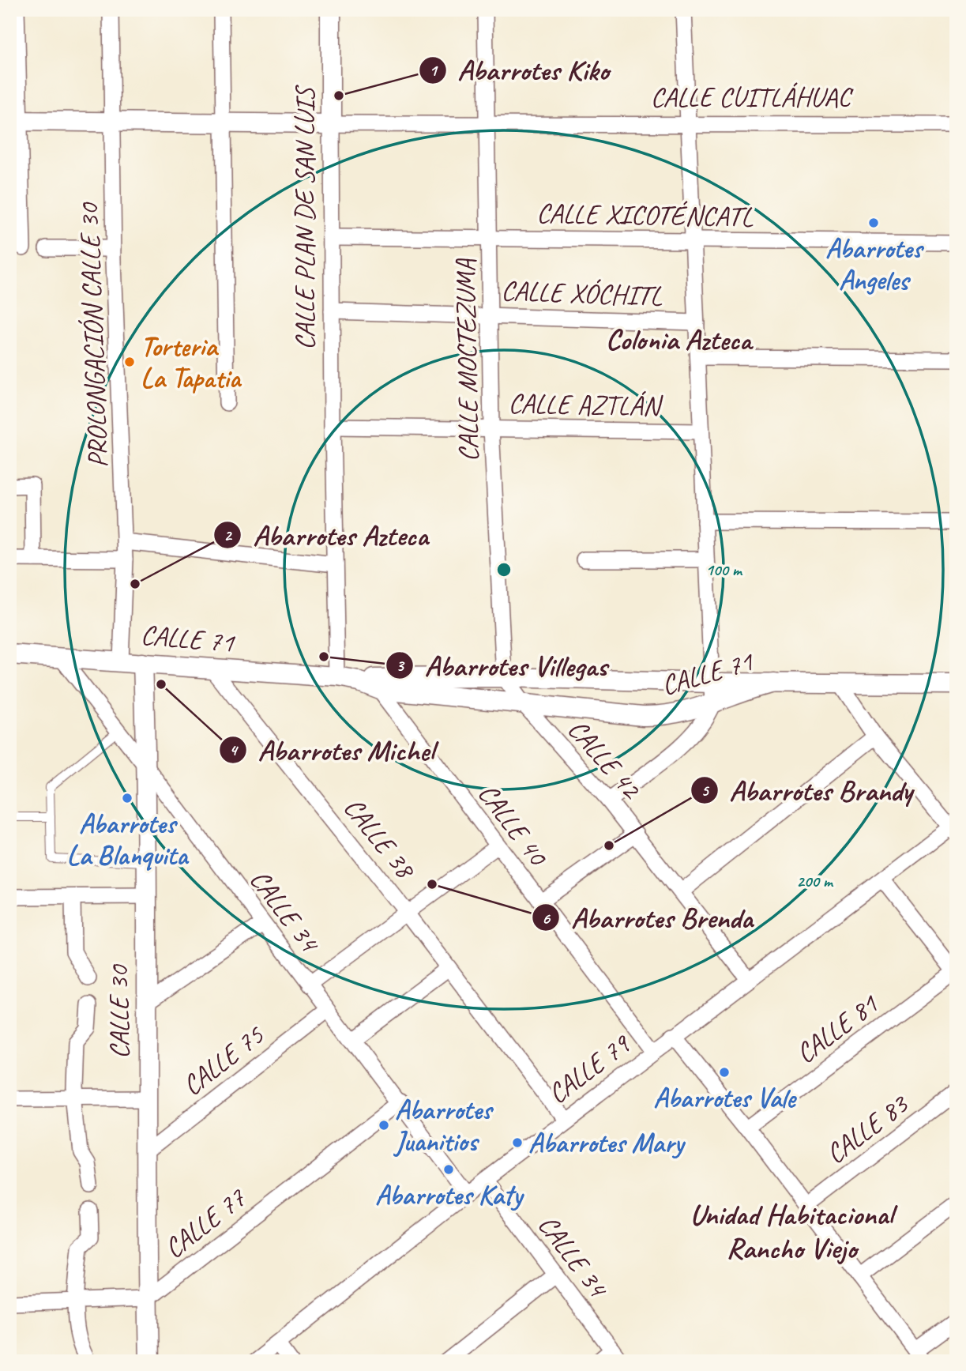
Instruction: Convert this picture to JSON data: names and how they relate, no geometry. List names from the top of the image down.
{
  "streets": {
    "street": [
      "CALLE CUITLÁHUAC",
      "CALLE XICOTÉNCATL",
      "CALLE PLAN DE SAN LUIS",
      "CALLE XÓCHITL",
      "PROLONGACIÓN CALLE 30",
      "CALLE MOCTEZUMA",
      "CALLE AZTLÁN",
      "CALLE 71",
      "CALLE 42",
      "CALLE 40",
      "CALLE 38",
      "CALLE 34",
      "CALLE 30",
      "CALLE 81",
      "CALLE 75",
      "CALLE 79",
      "CALLE 83",
      "CALLE 77"
    ]
  },
  "crossings": [
    ["CALLE CUITLÁHUAC", "CALLE PLAN DE SAN LUIS"],
    ["CALLE CUITLÁHUAC", "PROLONGACIÓN CALLE 30"],
    ["CALLE CUITLÁHUAC", "CALLE MOCTEZUMA"],
    ["CALLE XICOTÉNCATL", "CALLE PLAN DE SAN LUIS"],
    ["CALLE XICOTÉNCATL", "CALLE MOCTEZUMA"],
    ["CALLE PLAN DE SAN LUIS", "CALLE XÓCHITL"],
    ["CALLE PLAN DE SAN LUIS", "CALLE AZTLÁN"],
    ["CALLE PLAN DE SAN LUIS", "CALLE 71"],
    ["CALLE XÓCHITL", "CALLE MOCTEZUMA"],
    ["PROLONGACIÓN CALLE 30", "CALLE 71"],
    ["CALLE MOCTEZUMA", "CALLE AZTLÁN"],
    ["CALLE MOCTEZUMA", "CALLE 71"],
    ["CALLE 71", "CALLE 42"],
    ["CALLE 71", "CALLE 40"],
    ["CALLE 71", "CALLE 38"],
    ["CALLE 71", "CALLE 34"],
    ["CALLE 71", "CALLE 30"],
    ["CALLE 42", "CALLE 79"],
    ["CALLE 40", "CALLE 79"],
    ["CALLE 38", "CALLE 79"],
    ["CALLE 34", "CALLE 30"],
    ["CALLE 34", "CALLE 75"],
    ["CALLE 34", "CALLE 79"],
    ["CALLE 34", "CALLE 77"],
    ["CALLE 30", "CALLE 75"],
    ["CALLE 30", "CALLE 77"]
  ],
  "districts": ["Colonia Azteca", "Unidad Habitacional Rancho Viejo"],
  "places": [
    "Abarrotes Kiko",
    "Abarrotes Angeles",
    "Torteria La Tapatia",
    "Abarrotes Azteca",
    "Abarrotes Villegas",
    "Abarrotes Michel",
    "Abarrotes La Blanquita",
    "Abarrotes Brandy",
    "Abarrotes Brenda",
    "Abarrotes Vale",
    "Abarrotes Juanitios",
    "Abarrotes Mary",
    "Abarrotes Katy"
  ],
  "rings": ["100 m", "200 m"]
}
